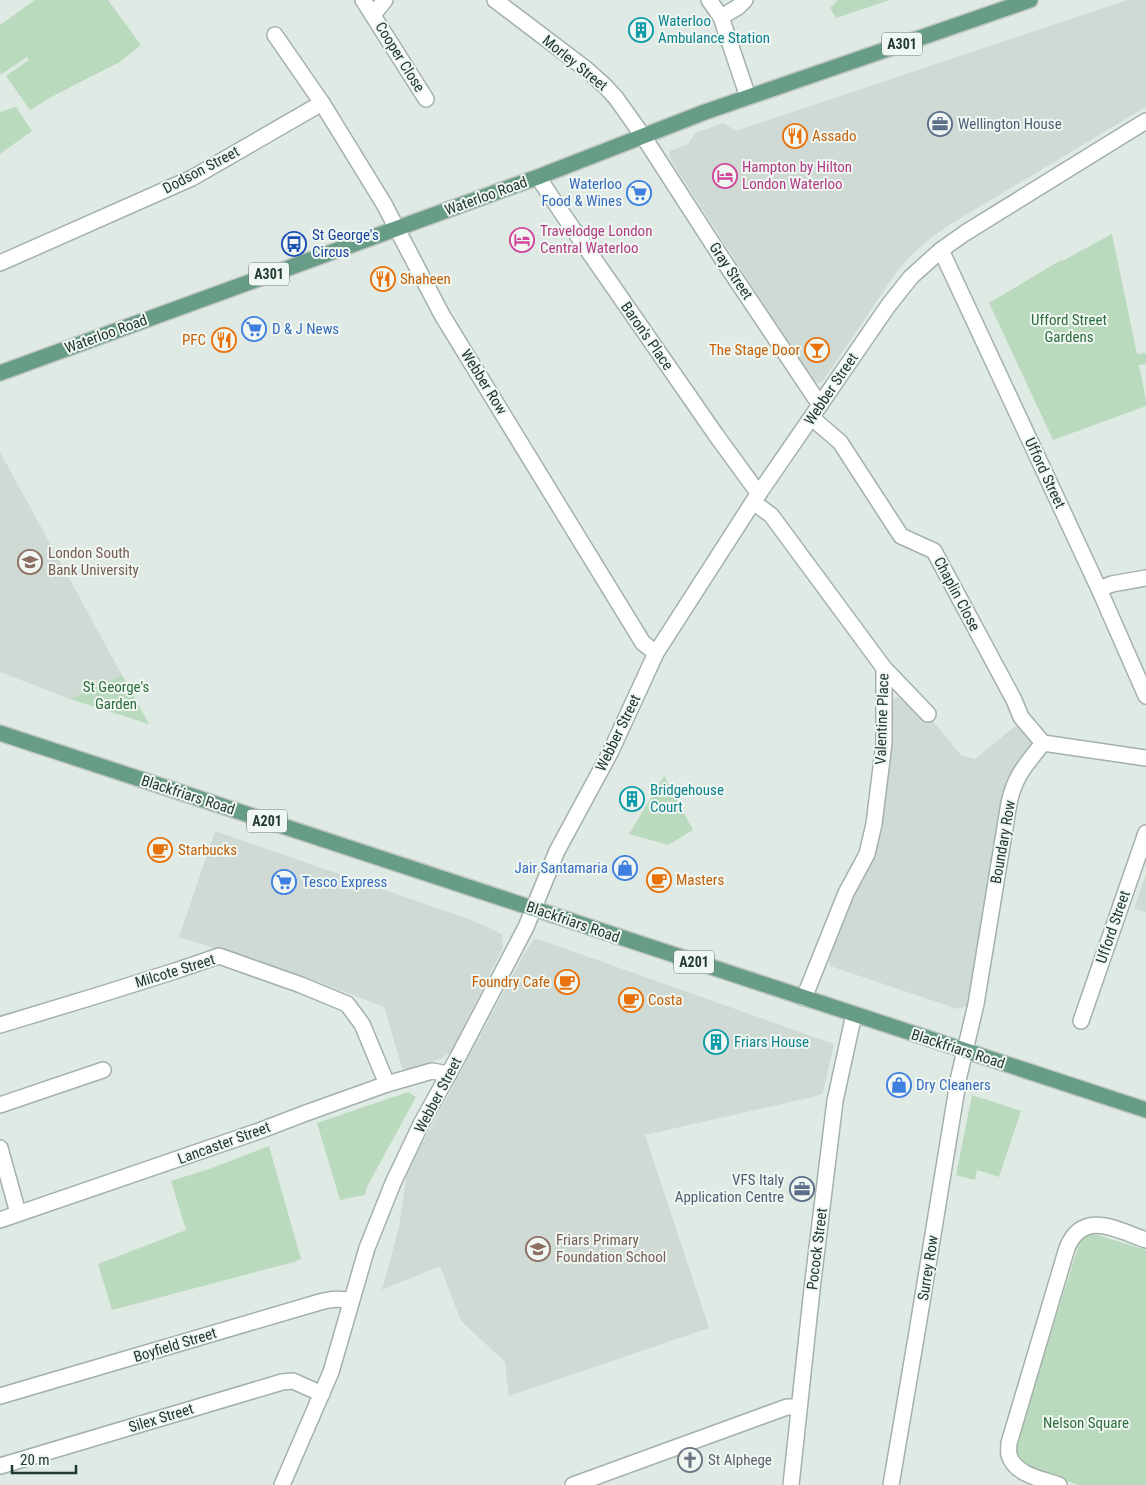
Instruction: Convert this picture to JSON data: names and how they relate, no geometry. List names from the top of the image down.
{
  "streets": {
    "main road": [
      "A301",
      "Waterloo Road",
      "Blackfriars Road",
      "A201"
    ],
    "street": [
      "Cooper Close",
      "Morley Street",
      "Dodson Street",
      "Gray Street",
      "Baron's Place",
      "Webber Row",
      "Webber Street",
      "Ufford Street",
      "Chaplin Close",
      "Valentine Place",
      "Boundary Row",
      "Milcote Street",
      "Lancaster Street",
      "Pocock Street",
      "Surrey Row",
      "Boyfield Street",
      "Silex Street"
    ]
  },
  "crossings": [
    ["Morley Street", "Waterloo Road"],
    ["Morley Street", "Gray Street"],
    ["Dodson Street", "Webber Row"],
    ["Waterloo Road", "Gray Street"],
    ["Waterloo Road", "Baron's Place"],
    ["Waterloo Road", "Webber Row"],
    ["Gray Street", "Webber Street"],
    ["Gray Street", "Chaplin Close"],
    ["Baron's Place", "Webber Street"],
    ["Baron's Place", "Valentine Place"],
    ["Webber Row", "Webber Street"],
    ["Webber Street", "Ufford Street"],
    ["Webber Street", "Chaplin Close"],
    ["Webber Street", "Valentine Place"],
    ["Webber Street", "Blackfriars Road"],
    ["Webber Street", "Lancaster Street"],
    ["Webber Street", "Boyfield Street"],
    ["Webber Street", "Silex Street"],
    ["Chaplin Close", "Boundary Row"],
    ["Valentine Place", "Blackfriars Road"],
    ["Blackfriars Road", "Boundary Row"],
    ["Blackfriars Road", "Pocock Street"],
    ["Blackfriars Road", "Surrey Row"],
    ["Boundary Row", "Surrey Row"],
    ["Milcote Street", "Lancaster Street"]
  ],
  "parks": ["Ufford Street Gardens", "St George's Garden", "Nelson Square"],
  "places": {
    "building": ["Waterloo Ambulance Station", "Bridgehouse Court", "Friars House"],
    "office": ["Wellington House", "VFS Italy Application Centre"],
    "restaurant": ["Assado", "Shaheen", "PFC"],
    "hotel": ["Hampton by Hilton London Waterloo", "Travelodge London Central Waterloo"],
    "supermarket": ["Waterloo Food & Wines", "D & J News", "Tesco Express"],
    "bus stop": ["St George's Circus"],
    "bar": ["The Stage Door"],
    "school or university": ["London South Bank University", "Friars Primary Foundation School"],
    "cafe": [
      "Starbucks",
      "Masters",
      "Foundry Cafe",
      "Costa"
    ],
    "shop": ["Jair Santamaria", "Dry Cleaners"],
    "church": ["St Alphege"]
  },
  "scale_bar": "20 m"
}
